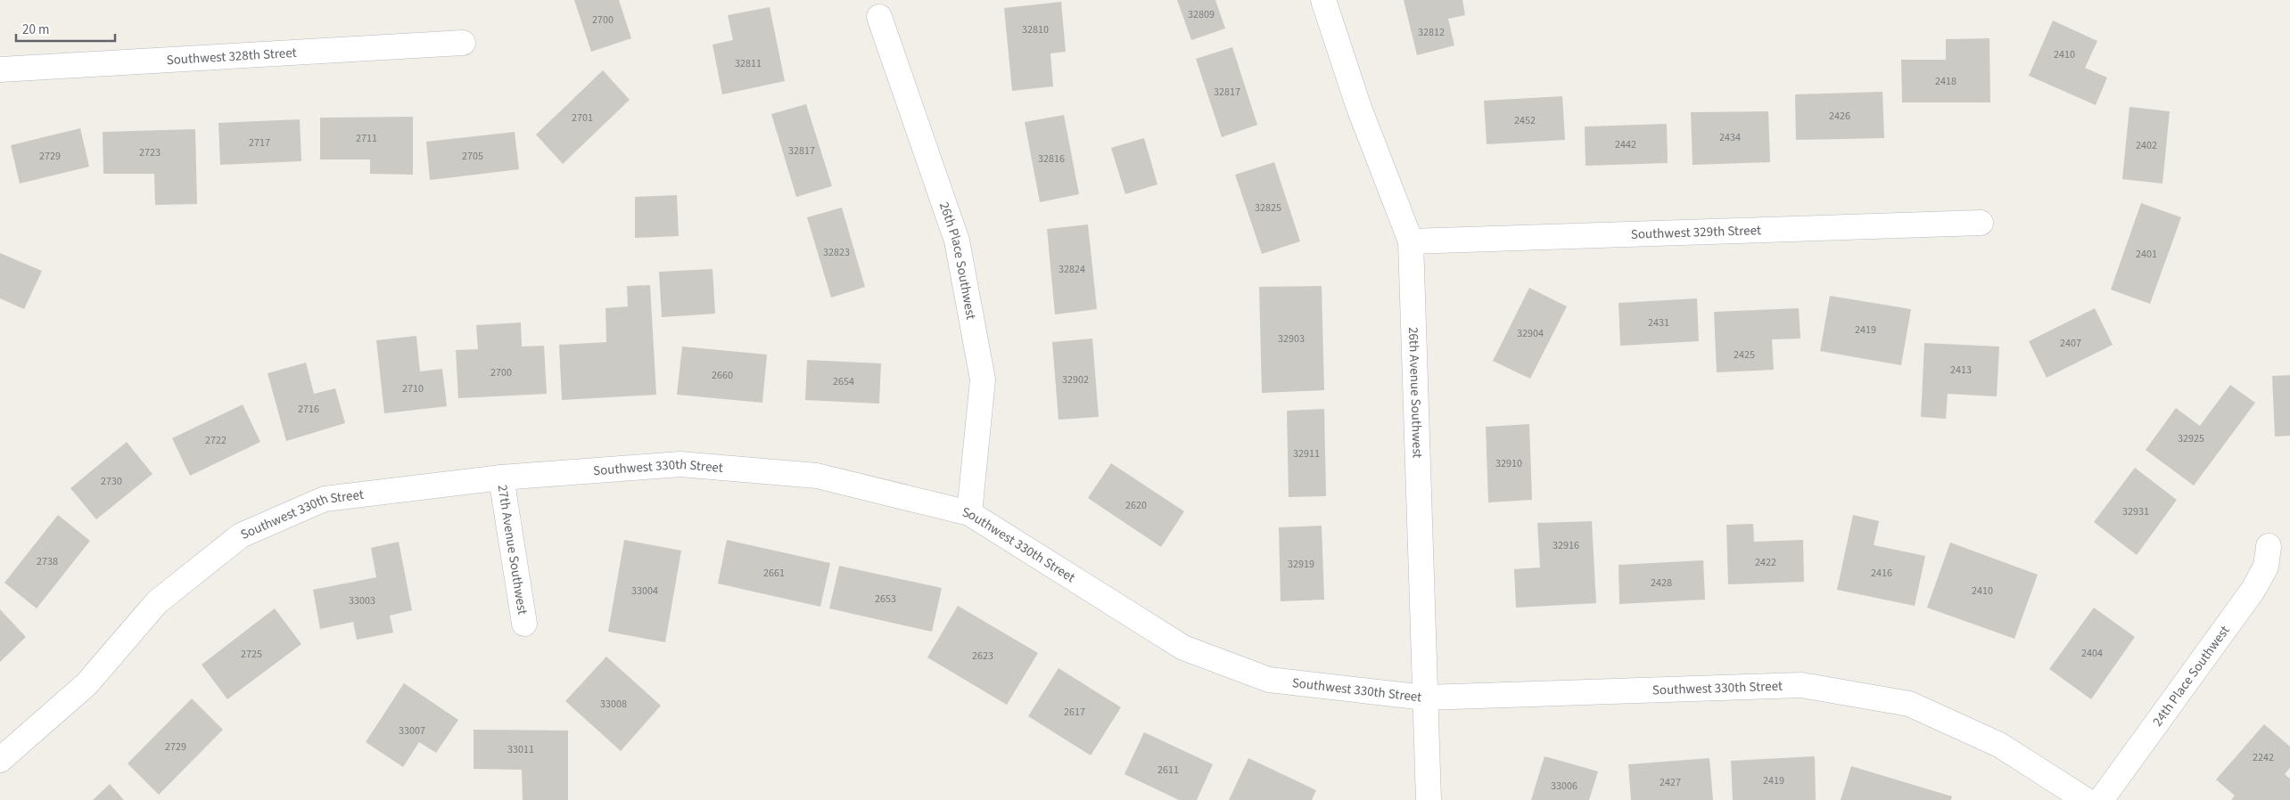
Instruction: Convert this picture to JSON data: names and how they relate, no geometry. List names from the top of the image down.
{
  "streets": {
    "street": [
      "Southwest 328th Street",
      "Southwest 329th Street",
      "26th Place Southwest",
      "26th Avenue Southwest",
      "Southwest 330th Street",
      "27th Avenue Southwest",
      "24th Place Southwest"
    ]
  },
  "crossings": [
    ["Southwest 329th Street", "26th Avenue Southwest"],
    ["26th Place Southwest", "Southwest 330th Street"],
    ["26th Avenue Southwest", "Southwest 330th Street"],
    ["Southwest 330th Street", "27th Avenue Southwest"]
  ],
  "house_numbers": [
    "32809",
    "2700",
    "32810",
    "32812",
    "2410",
    "32811",
    "2418",
    "32817",
    "2426",
    "2701",
    "2452",
    "2434",
    "2711",
    "2717",
    "2442",
    "2402",
    "32817",
    "2723",
    "2729",
    "2705",
    "32816",
    "32825",
    "32823",
    "2401",
    "32824",
    "2431",
    "2419",
    "32904",
    "32903",
    "2407",
    "2425",
    "2413",
    "2700",
    "2660",
    "32902",
    "2654",
    "2710",
    "2716",
    "32925",
    "2722",
    "32911",
    "32910",
    "2730",
    "2620",
    "32931",
    "32916",
    "2738",
    "2422",
    "32919",
    "2661",
    "2416",
    "2428",
    "33004",
    "2410",
    "2653",
    "33003",
    "2404",
    "2725",
    "2623",
    "33008",
    "2617",
    "33007",
    "2729",
    "33011",
    "2242",
    "2611",
    "2419",
    "2427",
    "33006"
  ],
  "scale_bar": "20 m"
}
